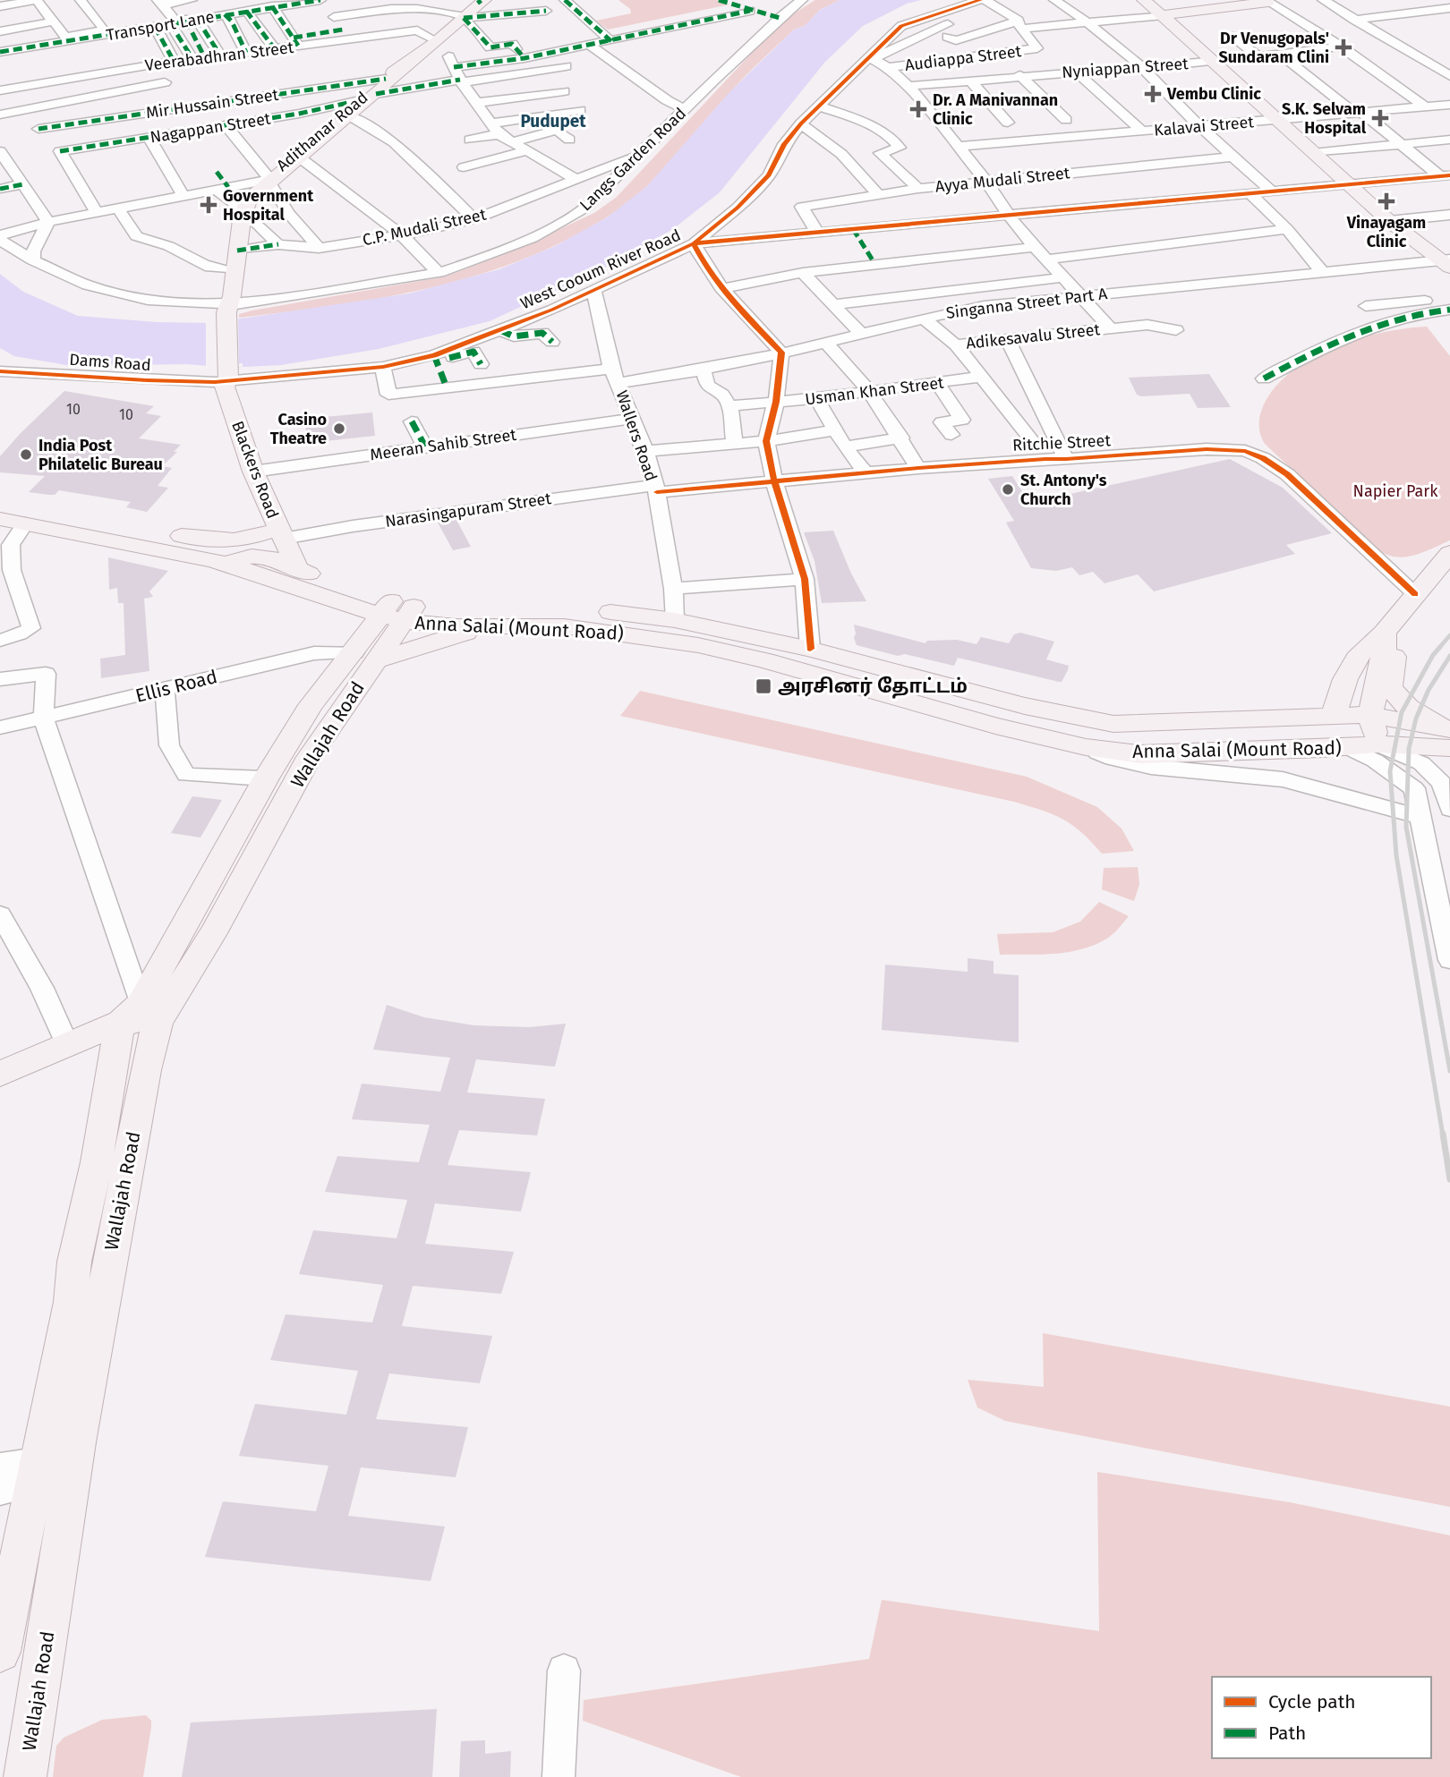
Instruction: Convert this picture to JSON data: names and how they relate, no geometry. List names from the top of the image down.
{
  "streets": {
    "main road": [
      "Adithanar Road",
      "Blackers Road",
      "Anna Salai (Mount Road)",
      "Wallajah Road"
    ],
    "street": [
      "Transport Lane",
      "Veerabadhran Street",
      "Audiappa Street",
      "Nyniappan Street",
      "Mir Hussain Street",
      "Kalavai Street",
      "Nagappan Street",
      "Langs Garden Road",
      "Ayya Mudali Street",
      "C.P. Mudali Street",
      "West Cooum River Road",
      "Singanna Street Part A",
      "Adikesavalu Street",
      "Dams Road",
      "Usman Khan Street",
      "Wallers Road",
      "Ritchie Street",
      "Meeran Sahib Street",
      "Narasingapuram Street",
      "Ellis Road"
    ]
  },
  "crossings": [
    ["Mir Hussain Street", "Adithanar Road"],
    ["Nagappan Street", "Adithanar Road"],
    ["Adithanar Road", "Langs Garden Road"],
    ["Adithanar Road", "Blackers Road"],
    ["Langs Garden Road", "C.P. Mudali Street"],
    ["Langs Garden Road", "Blackers Road"],
    ["West Cooum River Road", "Singanna Street Part A"],
    ["West Cooum River Road", "Dams Road"],
    ["West Cooum River Road", "Wallers Road"],
    ["West Cooum River Road", "Blackers Road"],
    ["Singanna Street Part A", "Wallers Road"],
    ["Dams Road", "Blackers Road"],
    ["Wallers Road", "Ritchie Street"],
    ["Wallers Road", "Meeran Sahib Street"],
    ["Wallers Road", "Narasingapuram Street"],
    ["Wallers Road", "Anna Salai (Mount Road)"],
    ["Ritchie Street", "Narasingapuram Street"],
    ["Meeran Sahib Street", "Blackers Road"],
    ["Blackers Road", "Narasingapuram Street"],
    ["Blackers Road", "Anna Salai (Mount Road)"],
    ["Ellis Road", "Wallajah Road"]
  ],
  "districts": ["Pudupet"],
  "parks": ["Napier Park"],
  "places": {
    "health": [
      "Dr Venugopals' Sundaram Clini",
      "Vembu Clinic",
      "Dr. A Manivannan Clinic",
      "S.K. Selvam Hospital",
      "Vinayagam Clinic",
      "Government Hospital"
    ],
    "other": ["Casino Theatre", "India Post Philatelic Bureau", "St. Antony's Church"],
    "transit": ["அரசினர் தோட்டம்"]
  },
  "house_numbers": ["10", "10"],
  "legend": ["Cycle path", "Path"]
}
